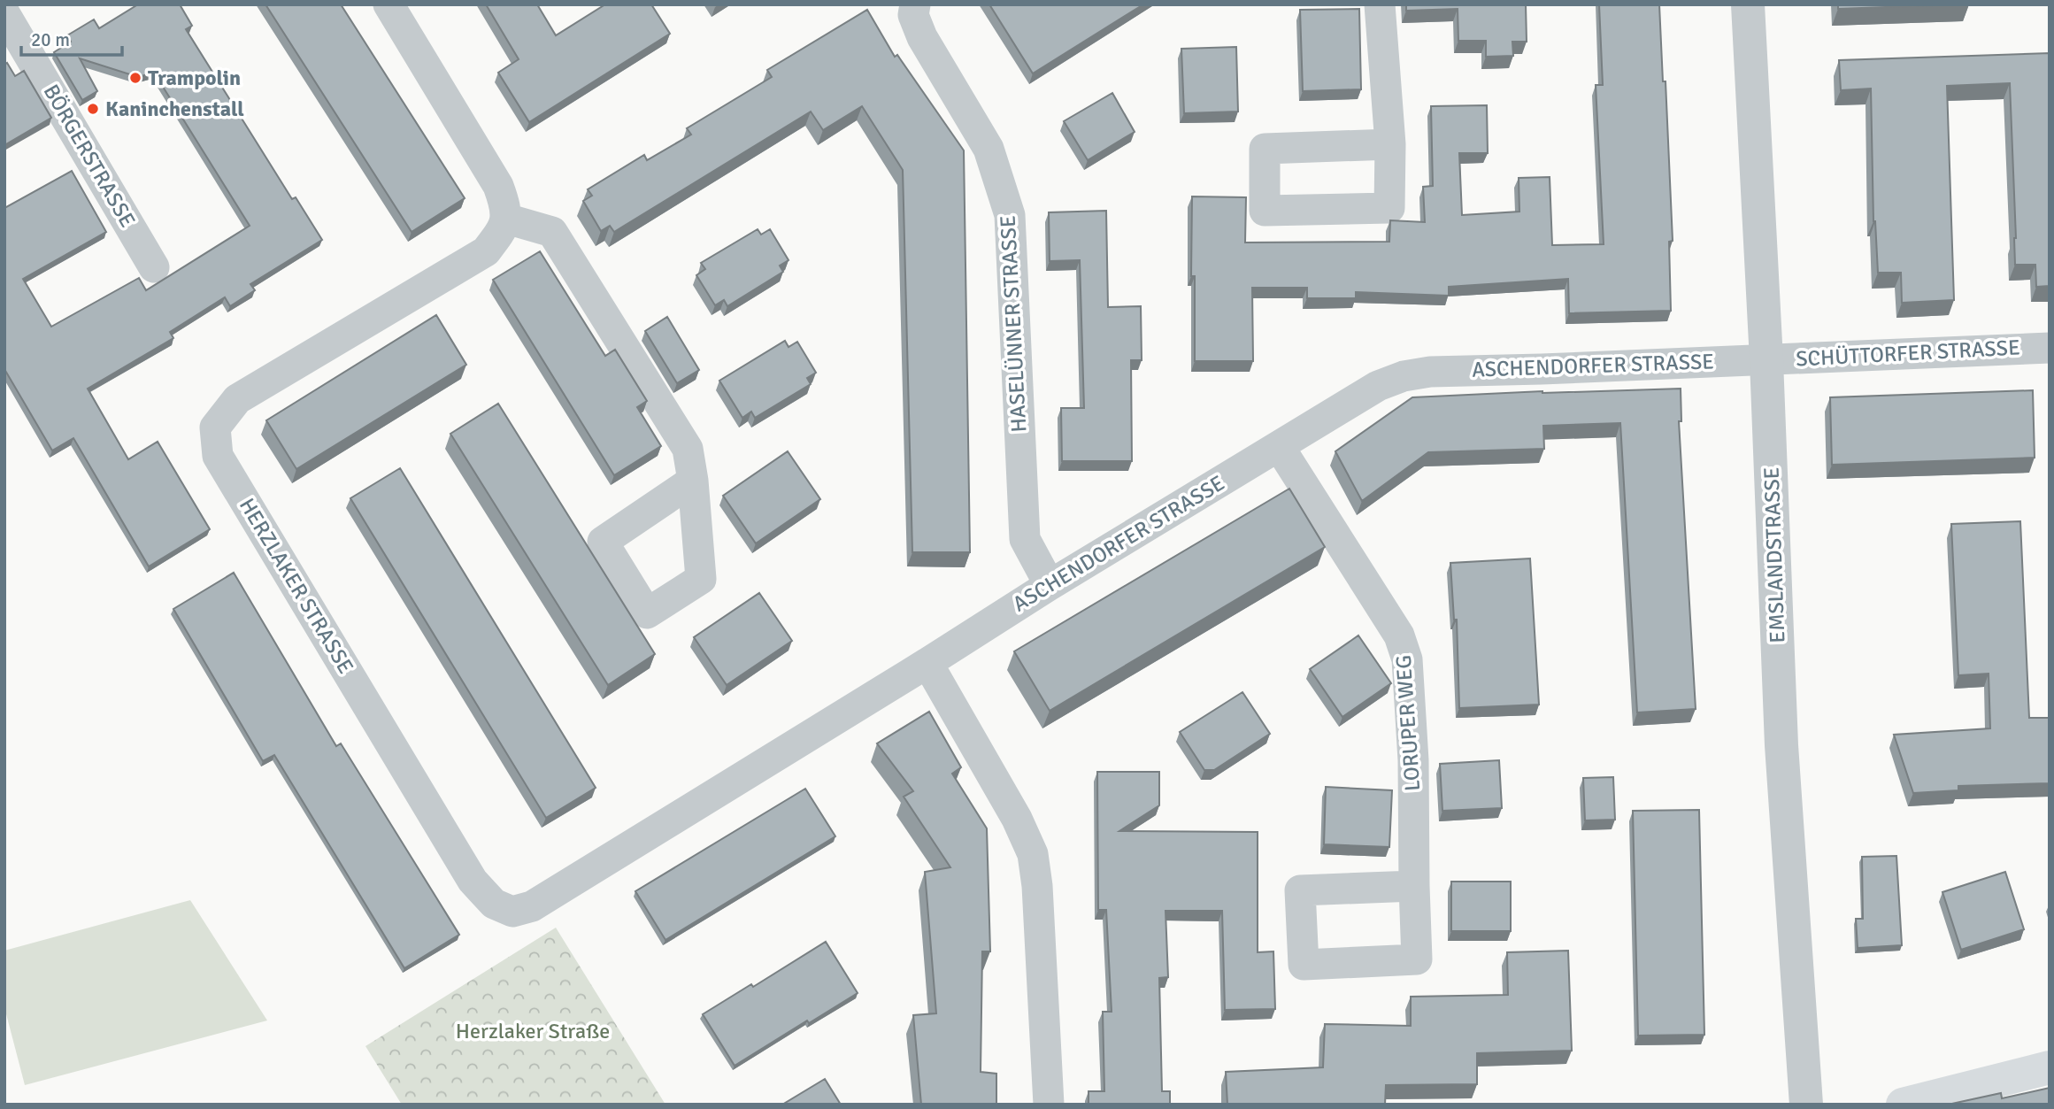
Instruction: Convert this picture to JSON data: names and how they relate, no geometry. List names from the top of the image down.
{
  "streets": {
    "street": [
      "BÖRGERSTRASSE",
      "HASELÜNNER STRASSE",
      "SCHÜTTORFER STRASSE",
      "ASCHENDORFER STRASSE",
      "EMSLANDSTRASSE",
      "HERZLAKER STRASSE",
      "LORUPER WEG"
    ]
  },
  "crossings": [
    ["HASELÜNNER STRASSE", "ASCHENDORFER STRASSE"],
    ["SCHÜTTORFER STRASSE", "ASCHENDORFER STRASSE"],
    ["SCHÜTTORFER STRASSE", "EMSLANDSTRASSE"],
    ["ASCHENDORFER STRASSE", "EMSLANDSTRASSE"],
    ["ASCHENDORFER STRASSE", "HERZLAKER STRASSE"],
    ["ASCHENDORFER STRASSE", "LORUPER WEG"]
  ],
  "parks": ["Herzlaker Straße"],
  "places": ["Trampolin", "Kaninchenstall"],
  "scale_bar": "20 m"
}
